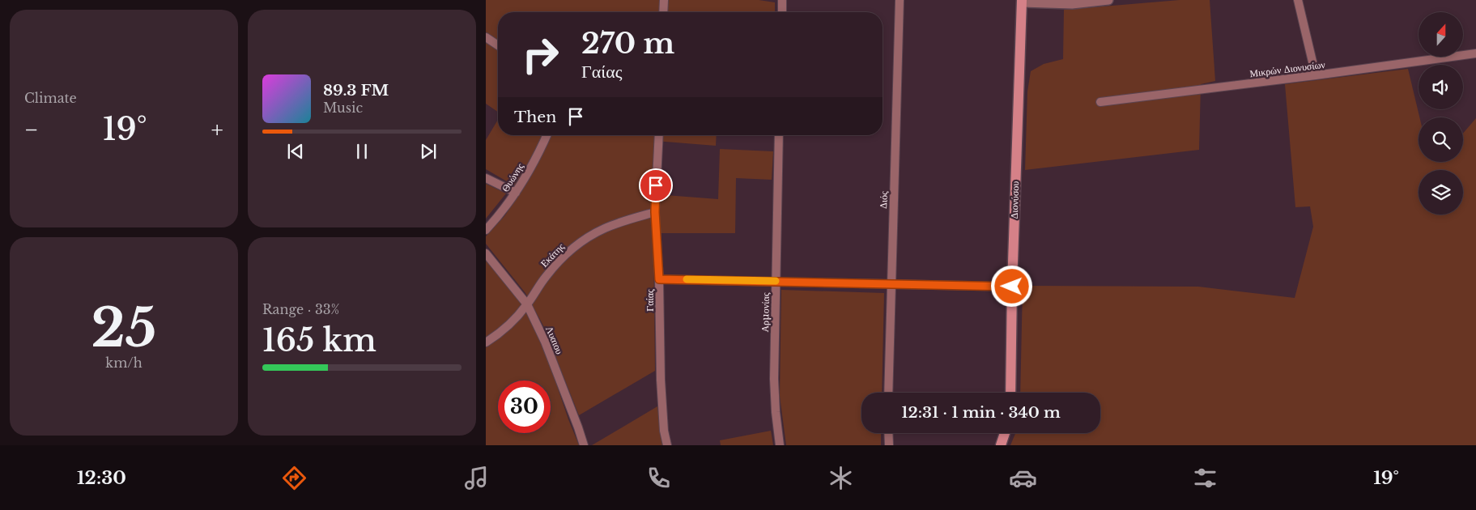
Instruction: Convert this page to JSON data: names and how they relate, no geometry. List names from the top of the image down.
{
  "streets": {
    "main road": ["Διονύσου"],
    "street": [
      "Μικρών Διονυσίων",
      "Θυώνης",
      "Διός",
      "Εκάτης",
      "Γαίας",
      "Αρμονίας",
      "Λυαιου"
    ]
  },
  "crossings": [
    ["Εκάτης", "Γαίας"],
    ["Εκάτης", "Λυαιου"]
  ],
  "north": "top",
  "page": {
    "tile": [
      "Climate",
      ["25", "km/h"],
      ["Range · 33%", "165 km"]
    ],
    "turn": ["270 m", "Γαίας"],
    "song": ["89.3 FM", "Music"],
    "then": "Then",
    "heat": ["−", "19°", "+"],
    "limit": "30",
    "trip": "12:31 · 1 min · 340 m",
    "tabs": ["12:30", "19°"]
  }
}
